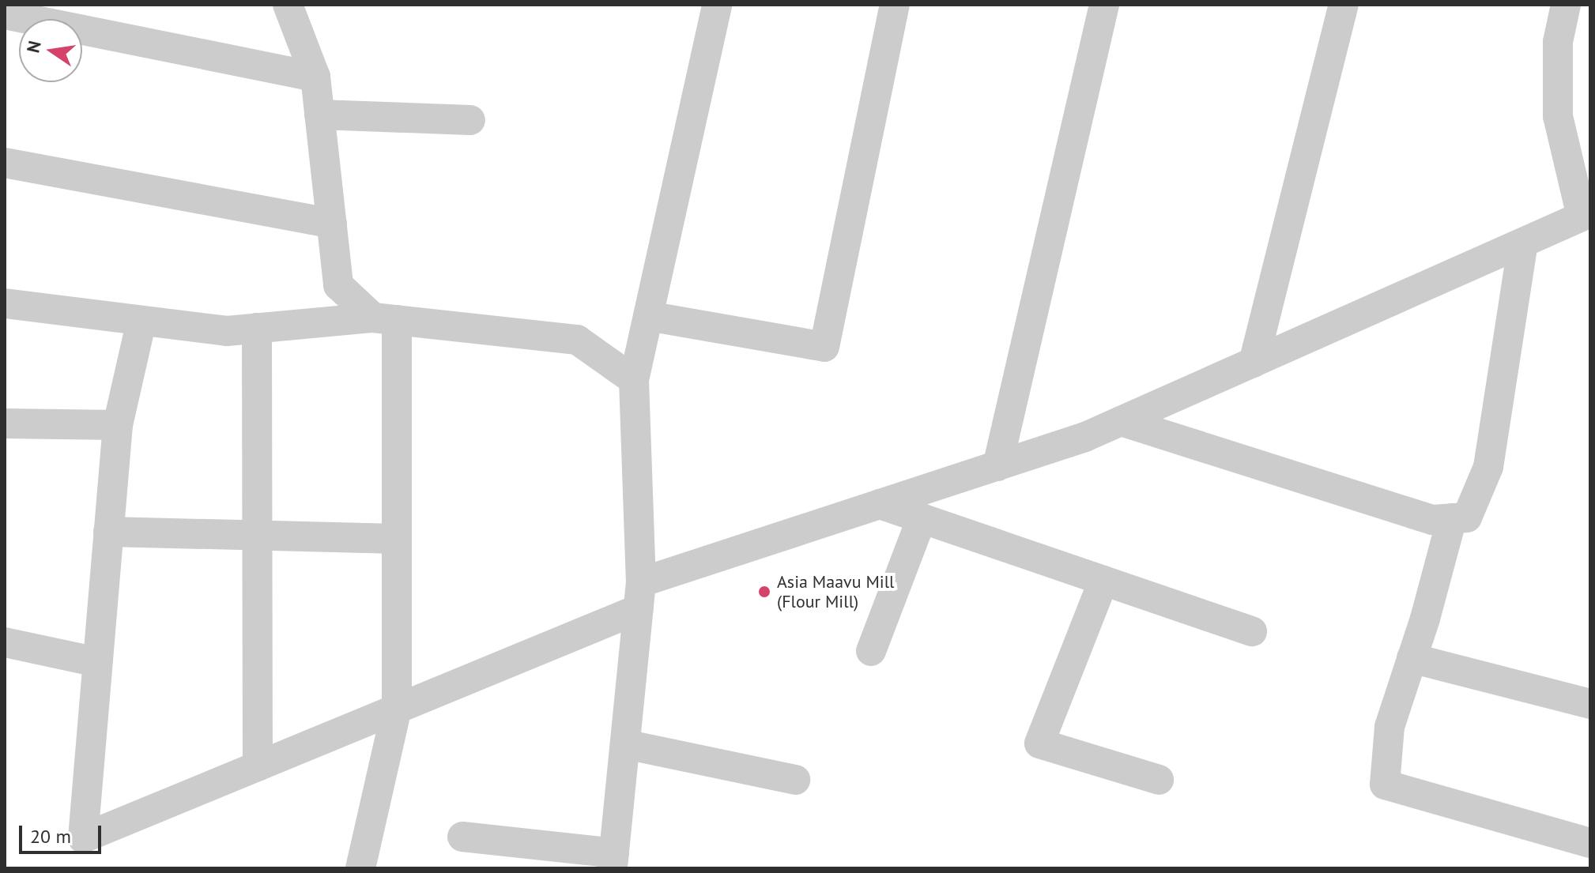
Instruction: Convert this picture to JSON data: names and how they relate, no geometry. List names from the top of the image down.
{
  "places": ["Asia Maavu Mill (Flour Mill)"],
  "scale_bar": "20 m",
  "north": "left"
}
